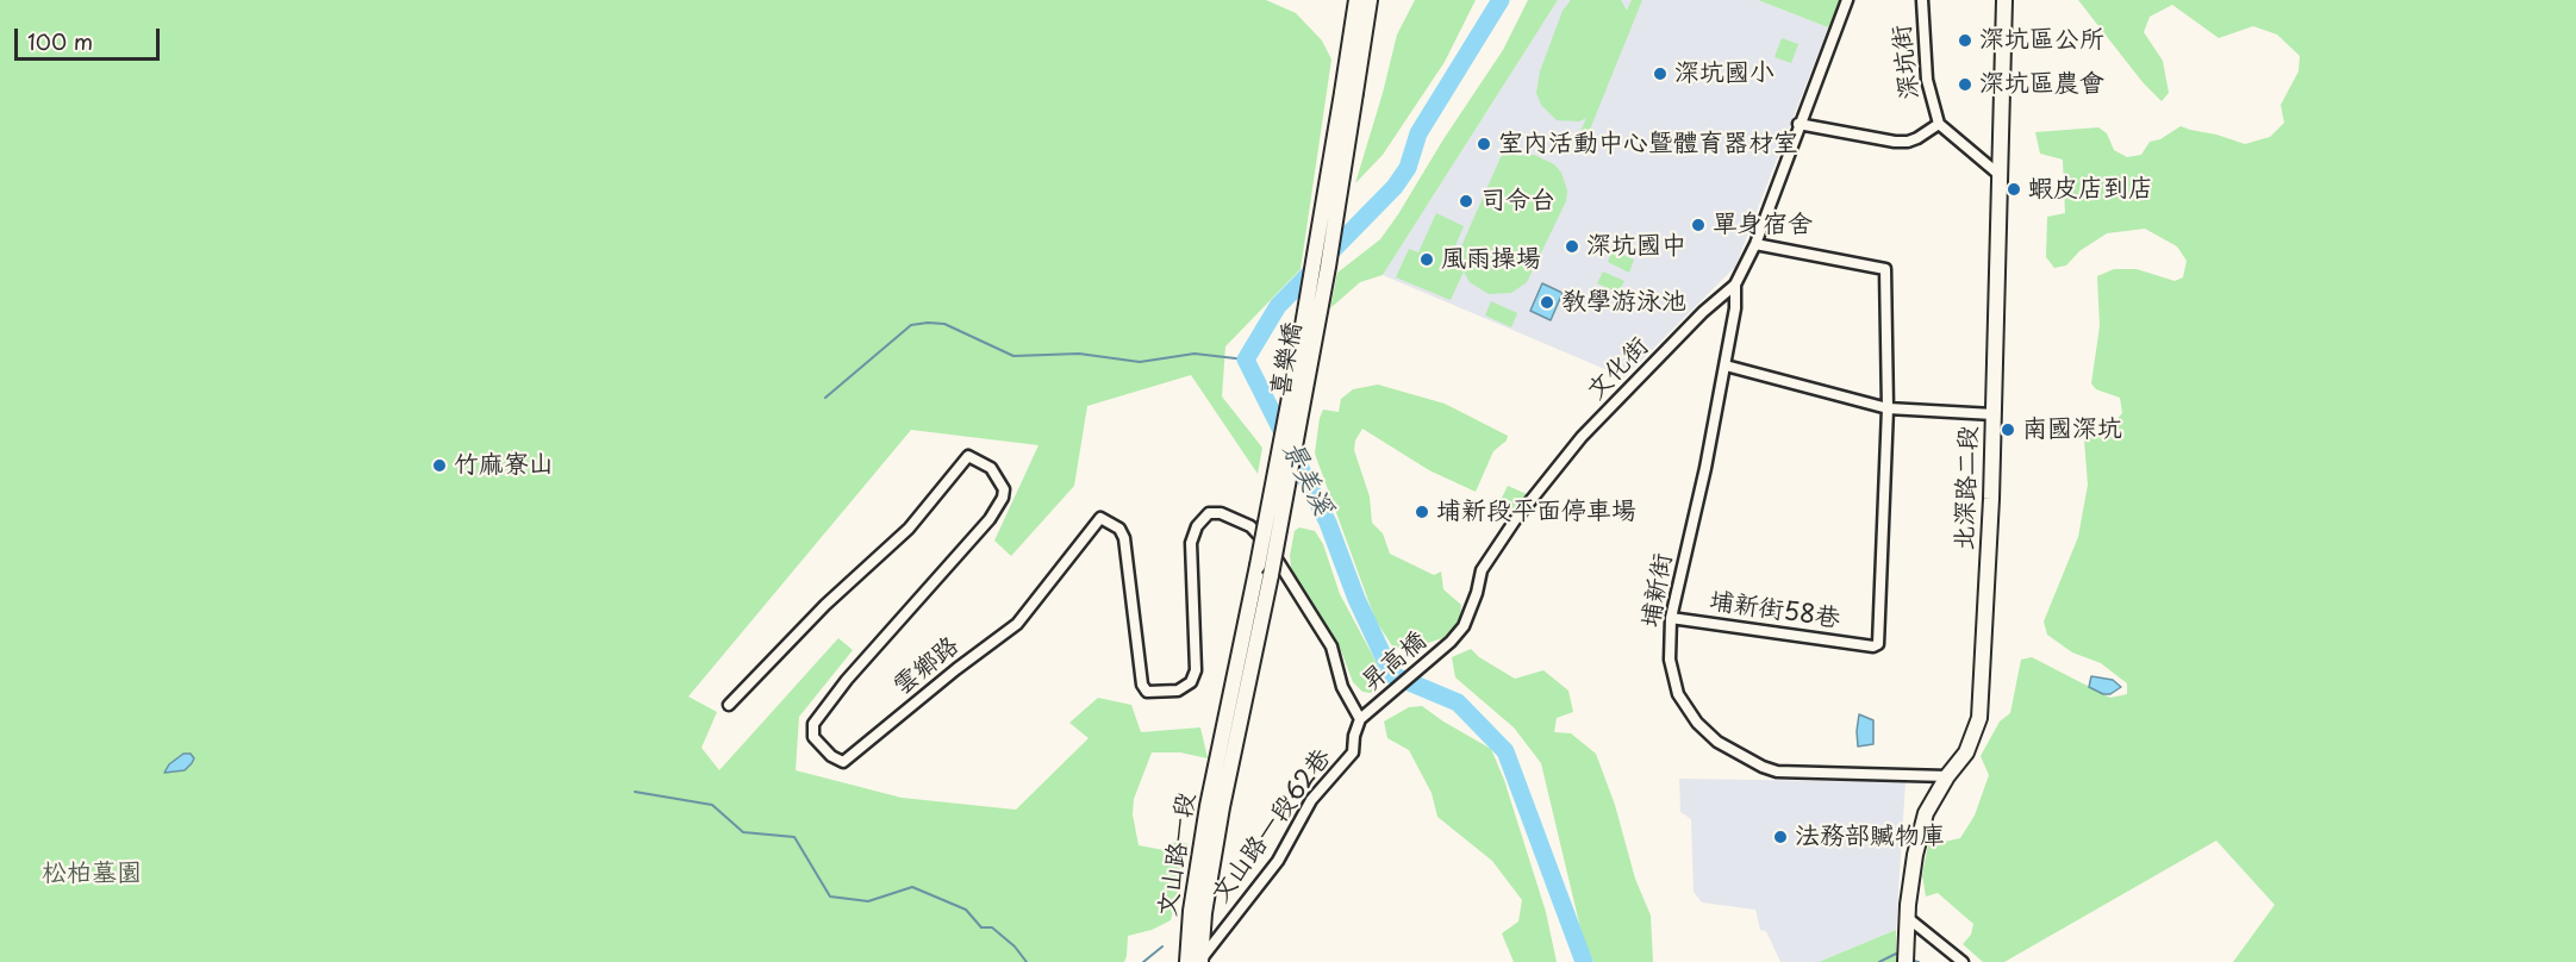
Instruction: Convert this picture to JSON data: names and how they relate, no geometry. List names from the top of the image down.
{
  "streets": {
    "main road": ["喜樂橋", "北深路二段", "文山路一段"],
    "street": [
      "深坑街",
      "文化街",
      "埔新街",
      "埔新街58巷",
      "昇高橋",
      "雲鄉路",
      "文山路一段62巷"
    ]
  },
  "crossings": [
    ["深坑街", "北深路二段"],
    ["喜樂橋", "文山路一段"],
    ["文化街", "埔新街"],
    ["文化街", "昇高橋"],
    ["北深路二段", "埔新街"],
    ["埔新街", "埔新街58巷"],
    ["昇高橋", "雲鄉路"],
    ["昇高橋", "文山路一段62巷"],
    ["雲鄉路", "文山路一段62巷"],
    ["文山路一段62巷", "文山路一段"]
  ],
  "water": ["景美溪"],
  "parks": ["松柏墓園"],
  "places": [
    "深坑區公所",
    "深坑國小",
    "深坑區農會",
    "室內活動中心暨體育器材室",
    "蝦皮店到店",
    "司令台",
    "單身宿舍",
    "深坑國中",
    "風雨操場",
    "教學游泳池",
    "南國深坑",
    "竹麻寮山",
    "埔新段平面停車場",
    "法務部贓物庫"
  ],
  "scale_bar": "100 m"
}
